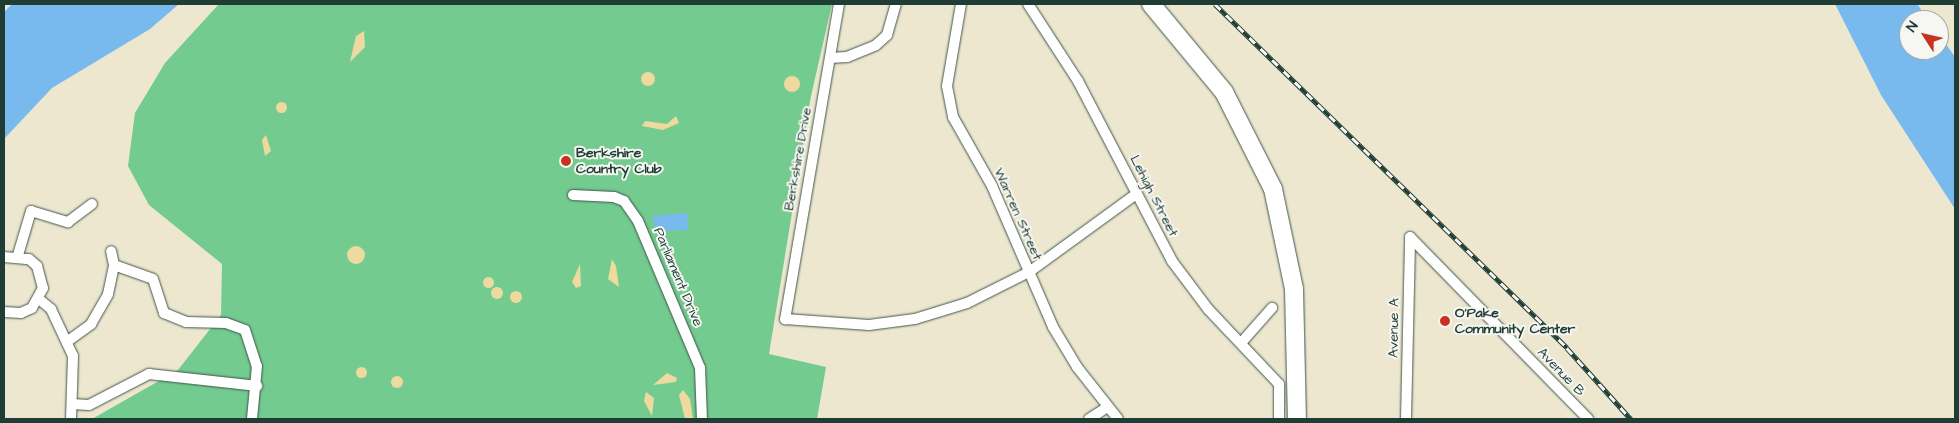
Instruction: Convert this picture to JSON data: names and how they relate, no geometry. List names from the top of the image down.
{
  "streets": {
    "street": [
      "Berkshire Drive",
      "Lehigh Street",
      "Warren Street",
      "Parliament Drive",
      "Avenue A",
      "Avenue B"
    ]
  },
  "crossings": [
    ["Berkshire Drive", "Warren Street"],
    ["Avenue A", "Avenue B"]
  ],
  "places": ["Berkshire Country Club", "O’Pake Community Center"],
  "north": "top left"
}
